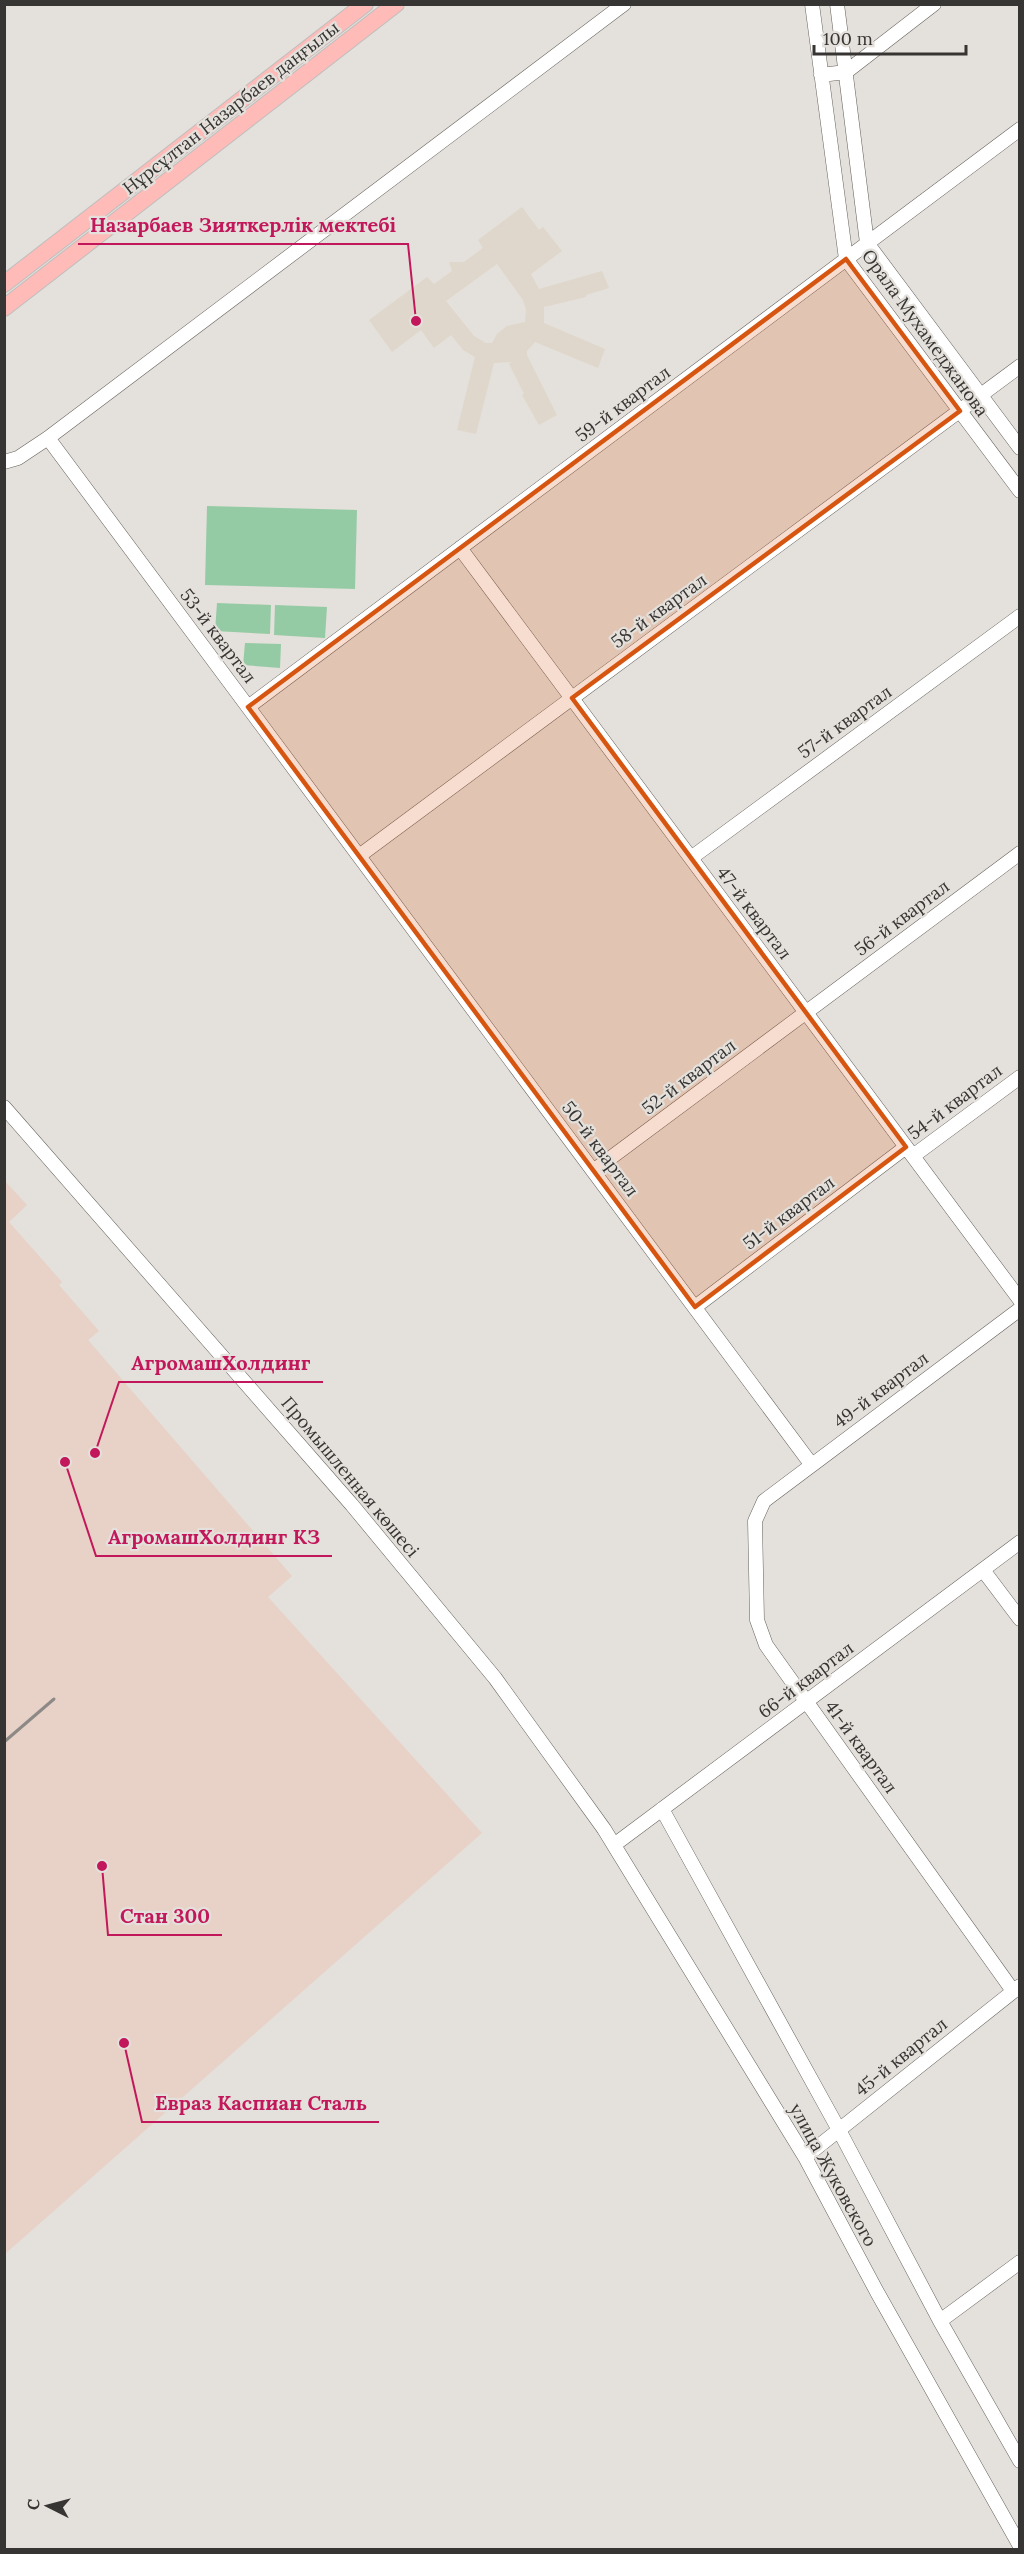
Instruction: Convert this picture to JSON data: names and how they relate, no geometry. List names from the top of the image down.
{
  "streets": {
    "main road": ["Нұрсұлтан Назарбаев даңғылы"],
    "street": [
      "Орала Мухамеджанова",
      "59-й квартал",
      "58-й квартал",
      "53-й квартал",
      "57-й квартал",
      "47-й квартал",
      "56-й квартал",
      "52-й квартал",
      "54-й квартал",
      "50-й квартал",
      "51-й квартал",
      "49-й квартал",
      "Промышленная көшесі",
      "66-й квартал",
      "41-й квартал",
      "45-й квартал",
      "улица Жуковского"
    ]
  },
  "crossings": [
    ["Орала Мухамеджанова", "59-й квартал"],
    ["Орала Мухамеджанова", "58-й квартал"],
    ["59-й квартал", "53-й квартал"],
    ["59-й квартал", "47-й квартал"],
    ["58-й квартал", "53-й квартал"],
    ["58-й квартал", "47-й квартал"],
    ["58-й квартал", "50-й квартал"],
    ["53-й квартал", "50-й квартал"],
    ["57-й квартал", "47-й квартал"],
    ["47-й квартал", "56-й квартал"],
    ["47-й квартал", "52-й квартал"],
    ["47-й квартал", "54-й квартал"],
    ["47-й квартал", "51-й квартал"],
    ["56-й квартал", "52-й квартал"],
    ["52-й квартал", "50-й квартал"],
    ["54-й квартал", "51-й квартал"],
    ["50-й квартал", "51-й квартал"],
    ["50-й квартал", "49-й квартал"],
    ["49-й квартал", "41-й квартал"],
    ["Промышленная көшесі", "улица Жуковского"],
    ["66-й квартал", "41-й квартал"],
    ["66-й квартал", "улица Жуковского"],
    ["41-й квартал", "45-й квартал"],
    ["45-й квартал", "улица Жуковского"]
  ],
  "places": [
    "Назарбаев Зияткерлік мектебі",
    "АгромашХолдинг",
    "АгромашХолдинг КЗ",
    "Стан 300",
    "Евраз Каспиан Сталь"
  ],
  "scale_bar": "100 m",
  "north": "left"
}
